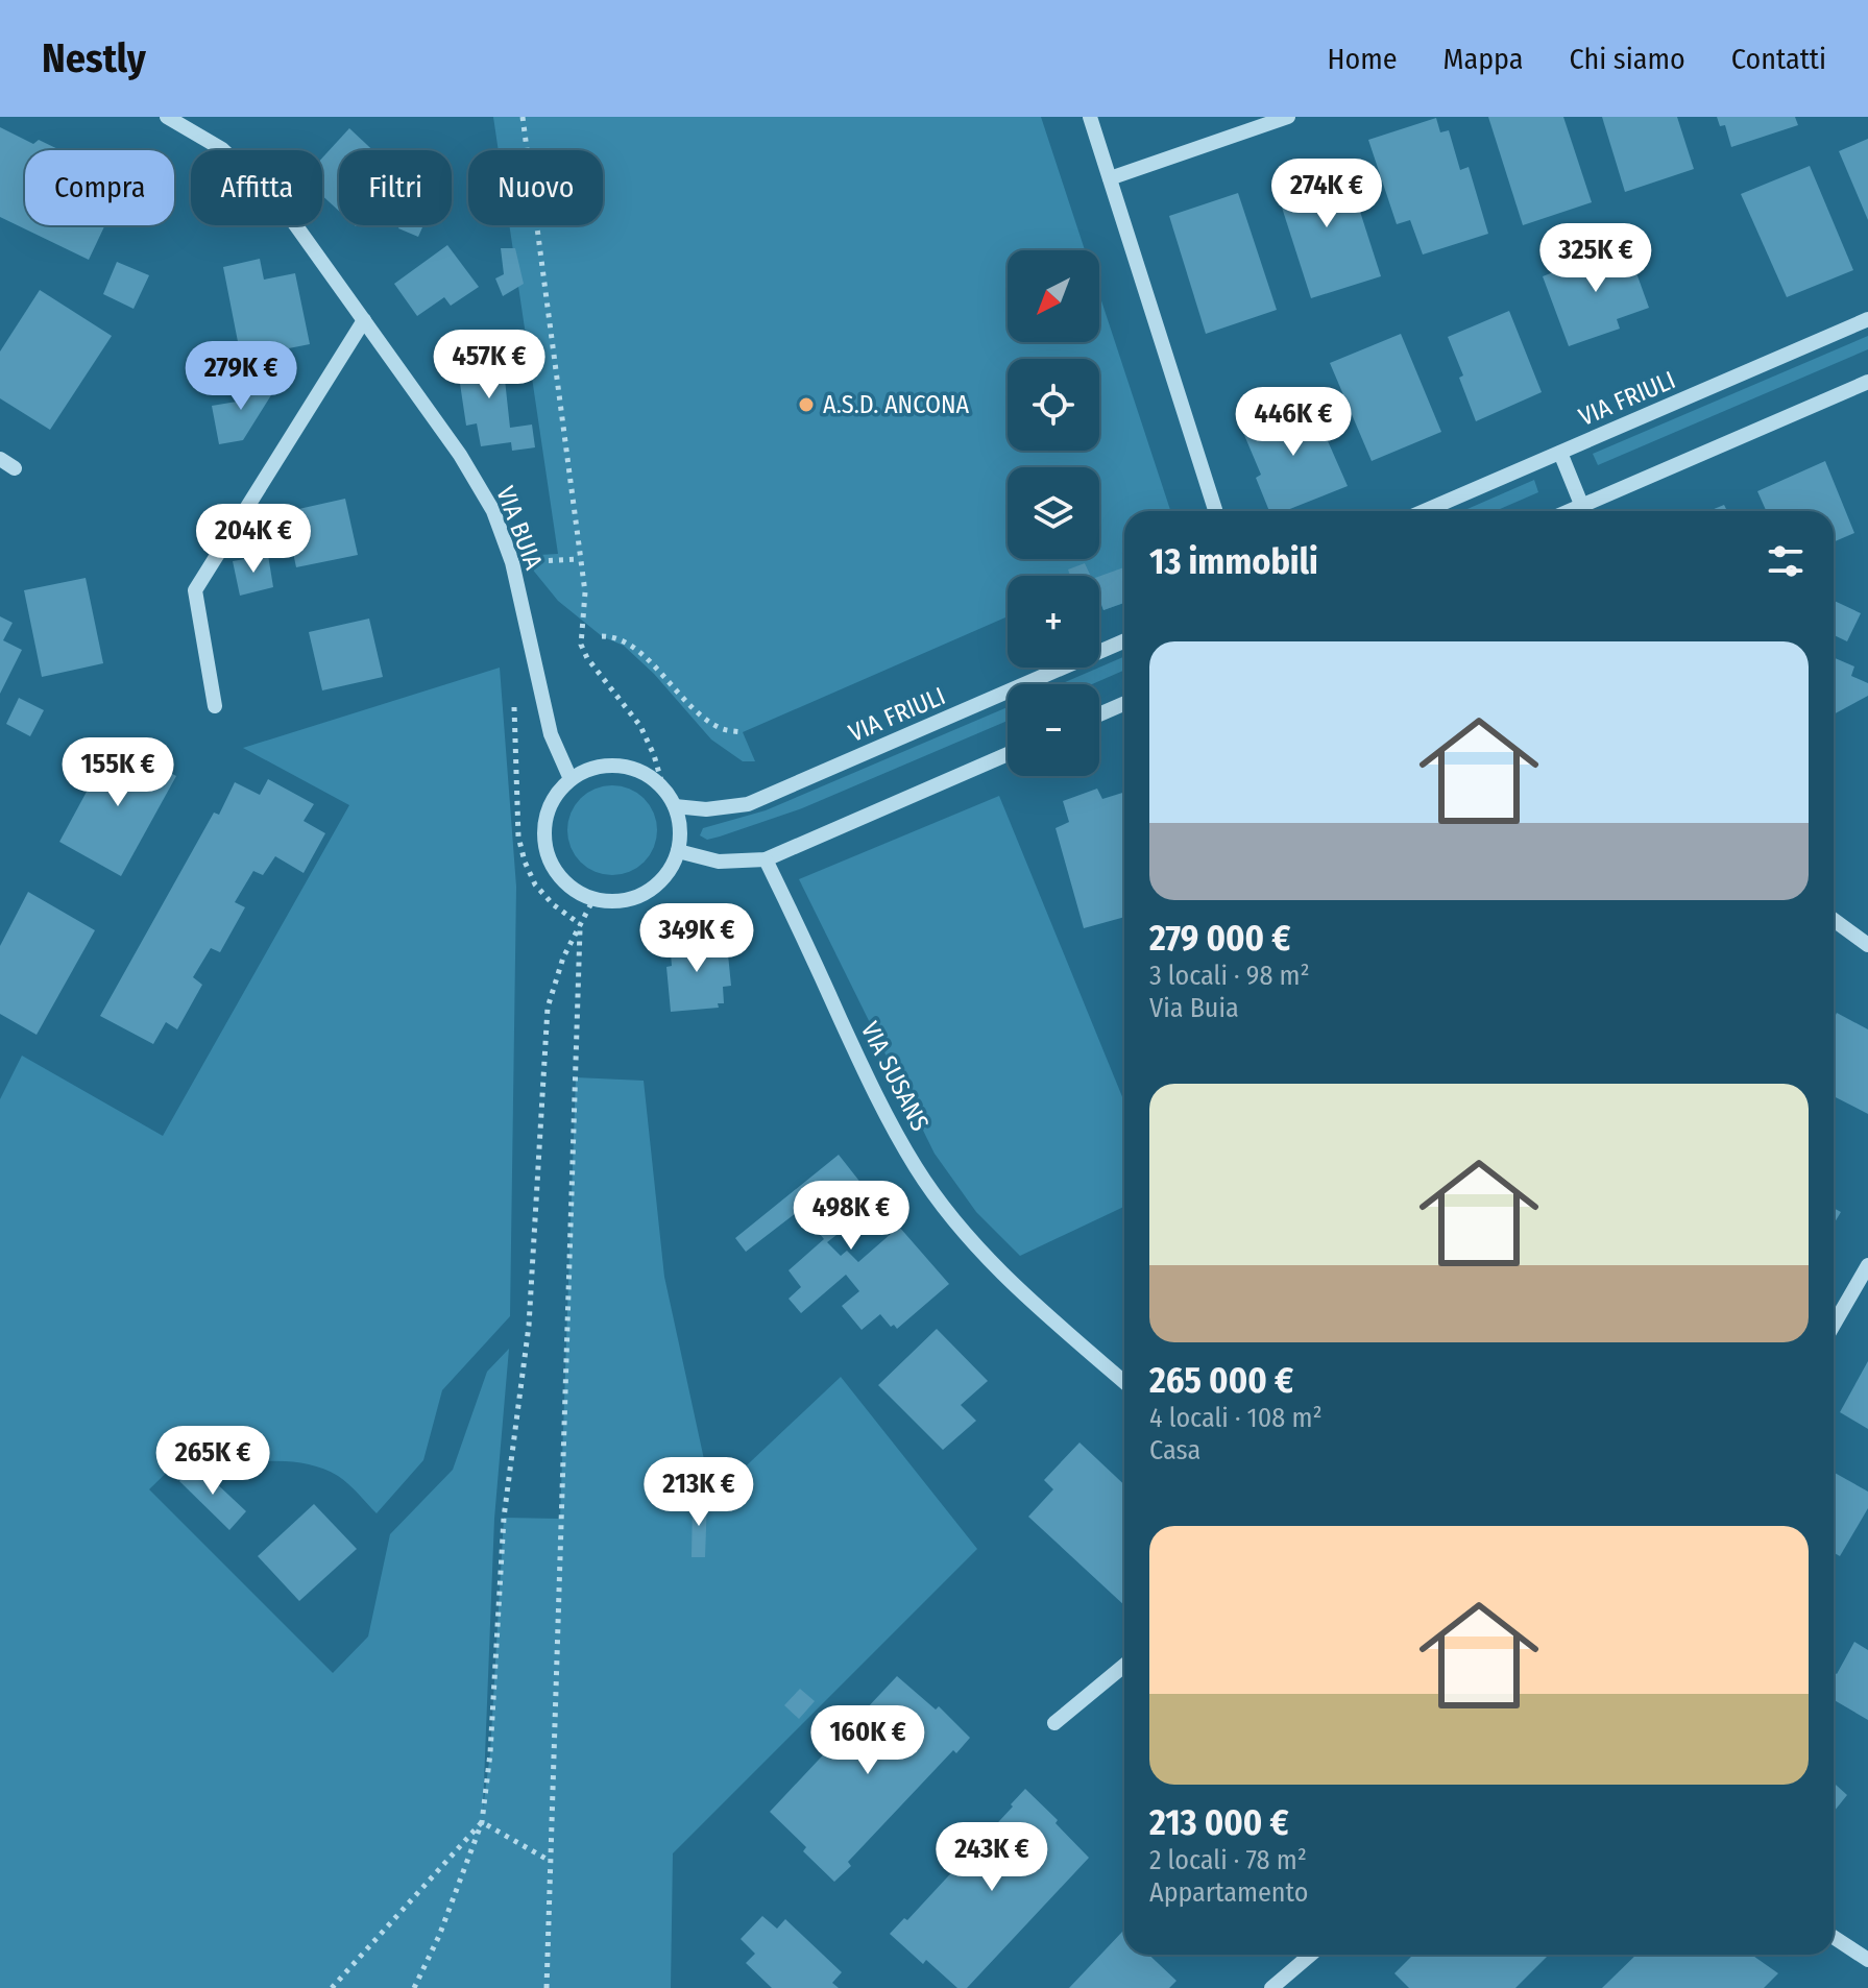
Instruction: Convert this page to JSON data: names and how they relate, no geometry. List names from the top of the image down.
{
  "streets": {
    "street": ["VIA FRIULI", "VIA BUIA", "VIA SUSANS"]
  },
  "crossings": [
    ["VIA FRIULI", "VIA BUIA"]
  ],
  "places": ["A.S.D. ANCONA"],
  "north": "bottom left",
  "page": {
    "header": "Nestly",
    "nav": [
      "Home",
      "Mappa",
      "Chi siamo",
      "Contatti"
    ],
    "chip": [
      "Compra",
      "Affitta",
      "Filtri",
      "Nuovo"
    ],
    "price": [
      "274K €",
      "325K €",
      "457K €",
      "279K €",
      "446K €",
      "204K €",
      "155K €",
      "349K €",
      "498K €",
      "265K €",
      "213K €",
      "160K €",
      "243K €"
    ],
    "map_buttons": ["+", "−"],
    "heading": "13 immobili",
    "list": [
      {
        "name": "279 000 €",
        "note": "3 locali · 98 m² · Via Buia"
      },
      {
        "name": "265 000 €",
        "note": "4 locali · 108 m² · Casa"
      },
      {
        "name": "213 000 €",
        "note": "2 locali · 78 m² · Appartamento"
      }
    ]
  }
}
